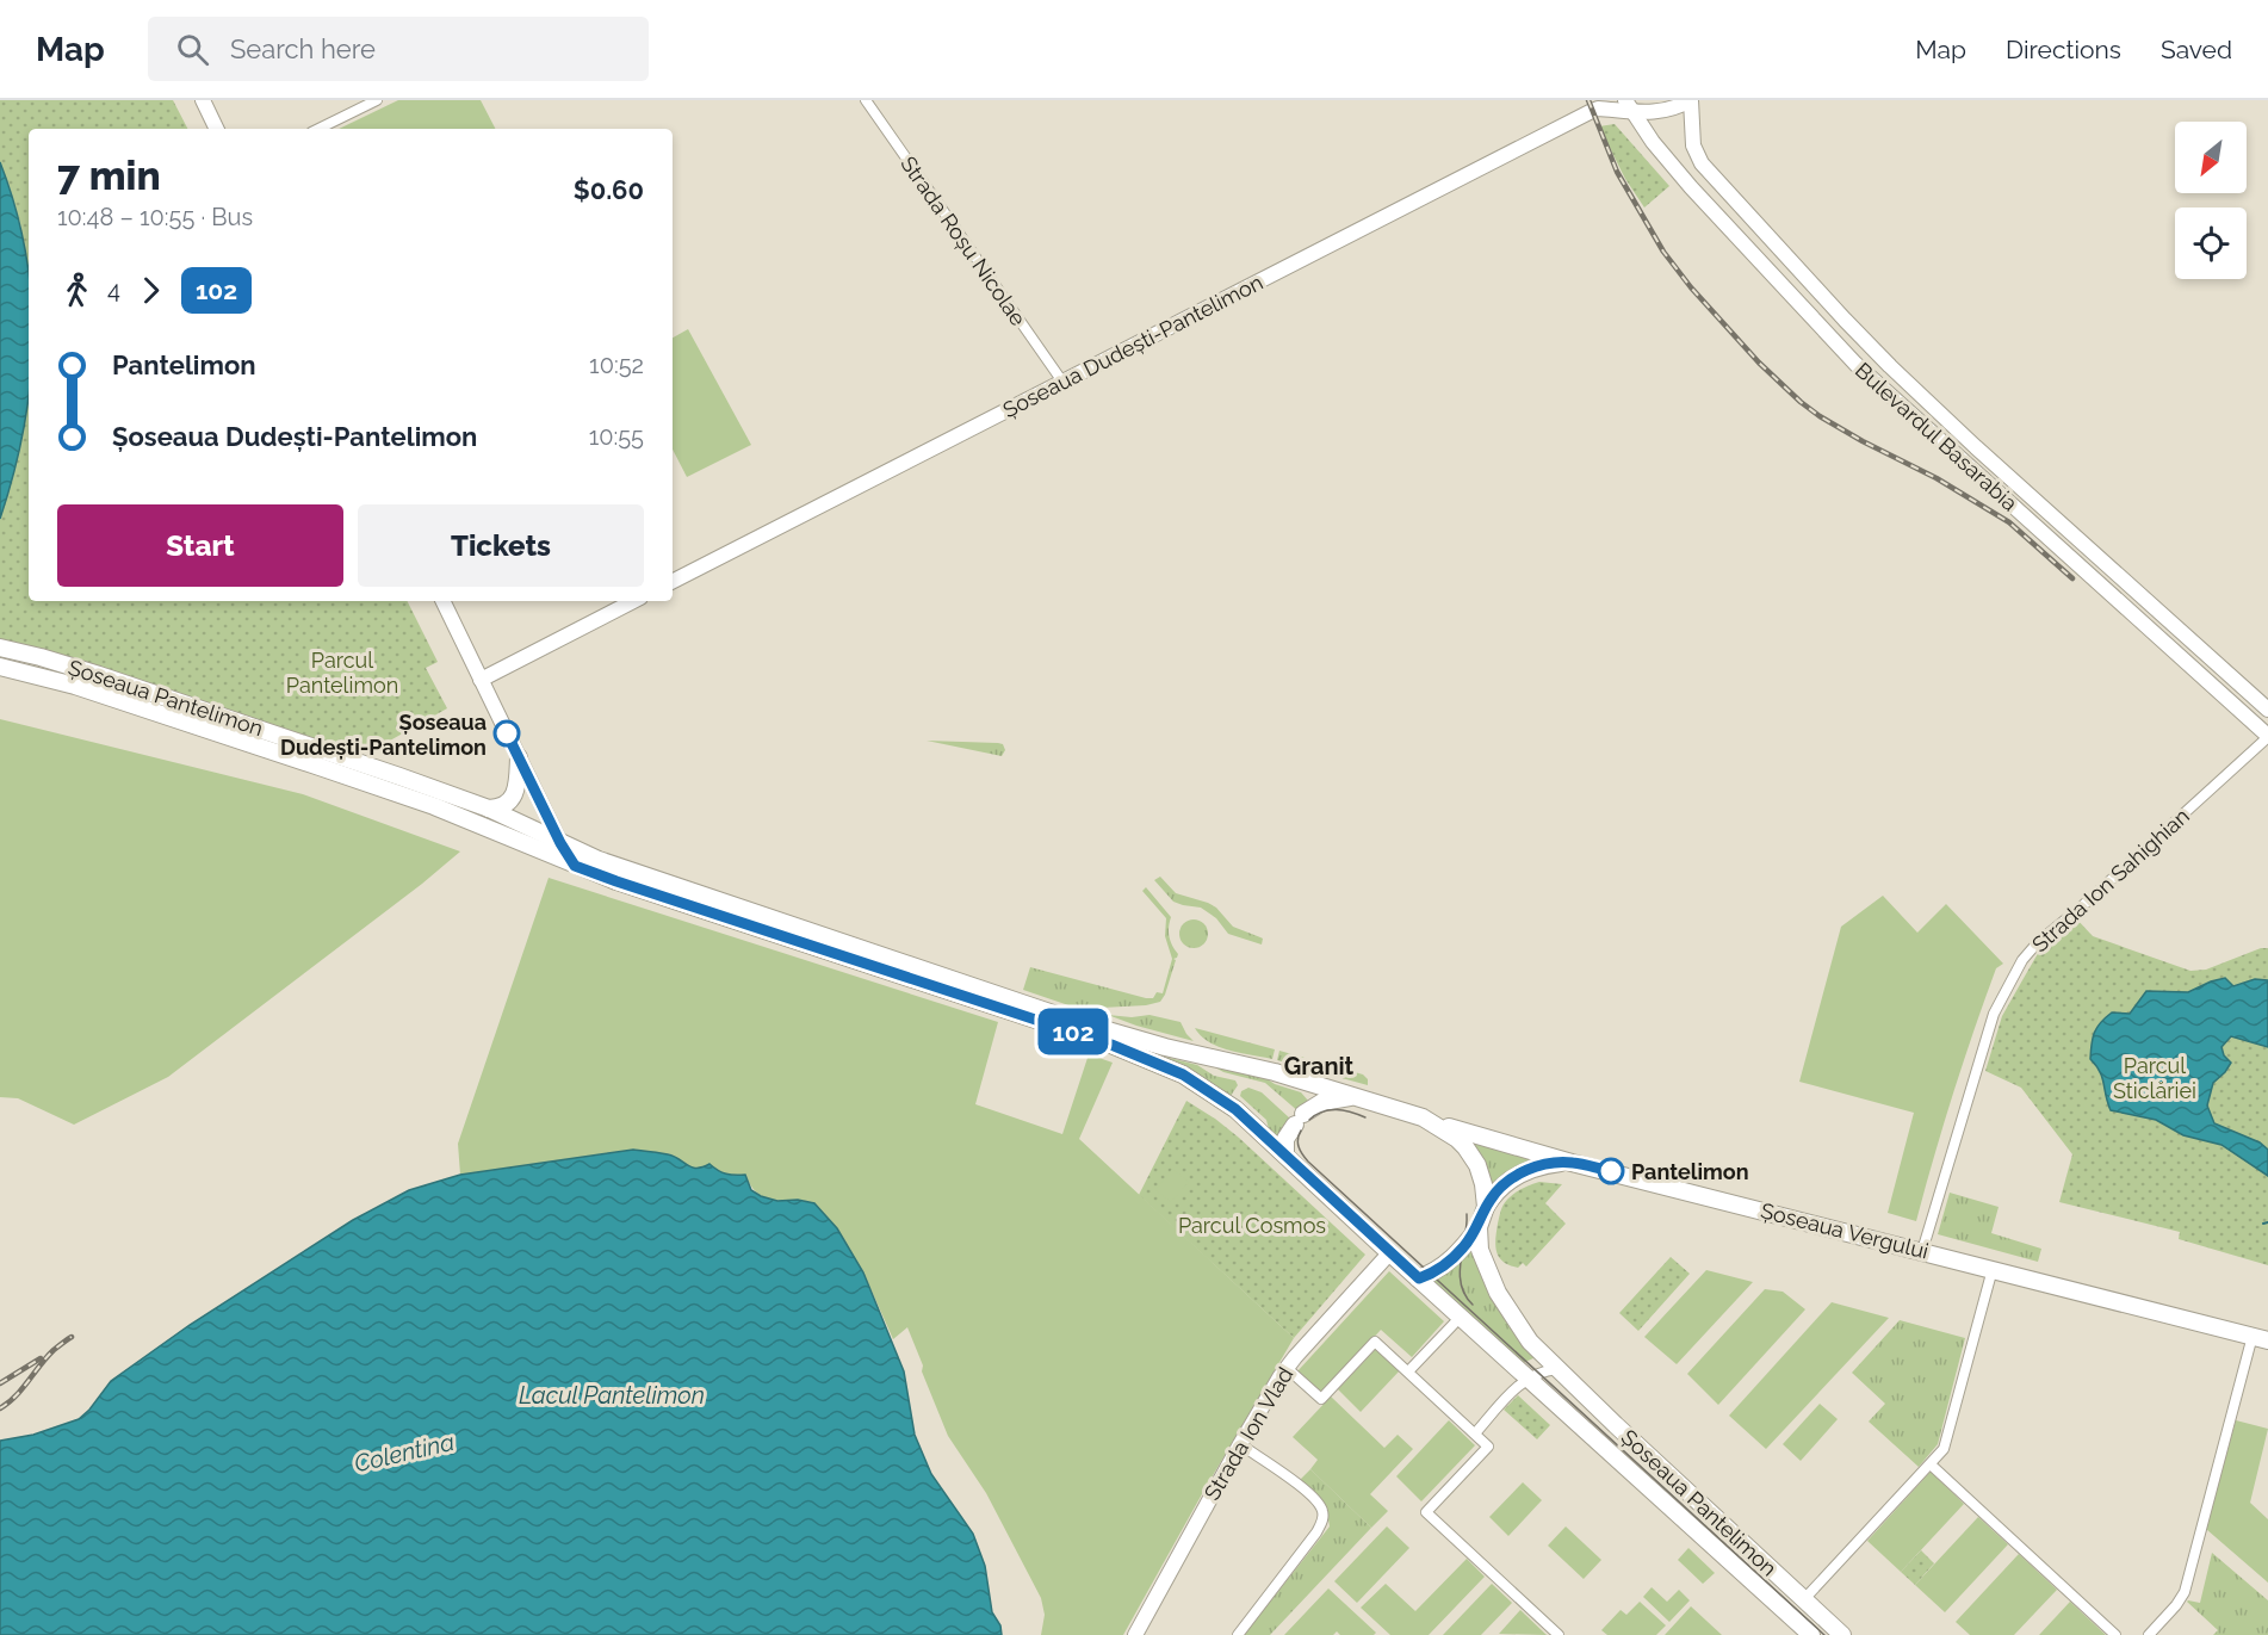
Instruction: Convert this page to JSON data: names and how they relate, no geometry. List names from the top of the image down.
{
  "streets": {
    "main road": [
      "Șoseaua Dudești-Pantelimon",
      "Bulevardul Basarabia",
      "Șoseaua Pantelimon",
      "Șoseaua Vergului",
      "Strada Ion Vlad"
    ],
    "street": ["Strada Roșu Nicolae", "Strada Ion Sahighian"]
  },
  "crossings": [
    ["Strada Roșu Nicolae", "Șoseaua Dudești-Pantelimon"],
    ["Șoseaua Dudești-Pantelimon", "Bulevardul Basarabia"],
    ["Bulevardul Basarabia", "Strada Ion Sahighian"],
    ["Șoseaua Pantelimon", "Șoseaua Vergului"],
    ["Șoseaua Pantelimon", "Strada Ion Vlad"],
    ["Strada Ion Sahighian", "Șoseaua Vergului"]
  ],
  "districts": ["Granit"],
  "water": ["Lacul Pantelimon", "Colentina"],
  "parks": ["Parcul Pantelimon", "Parcul Sticlăriei", "Parcul Cosmos"],
  "places": ["Șoseaua Dudești-Pantelimon", "Pantelimon"],
  "lines": ["bus line 102"],
  "north": "bottom left",
  "page": {
    "header": "Map",
    "search": "Search here",
    "nav": ["Map", "Directions", "Saved"],
    "on_map": "102",
    "heading": ["7 min", "10:48 – 10:55 · Bus", "$0.60"],
    "legs": ["4", "102"],
    "list": [
      {
        "name": "Pantelimon",
        "value": "10:52"
      },
      {
        "name": "Șoseaua Dudești-Pantelimon",
        "value": "10:55"
      }
    ],
    "buttons": ["Start", "Tickets"]
  }
}
